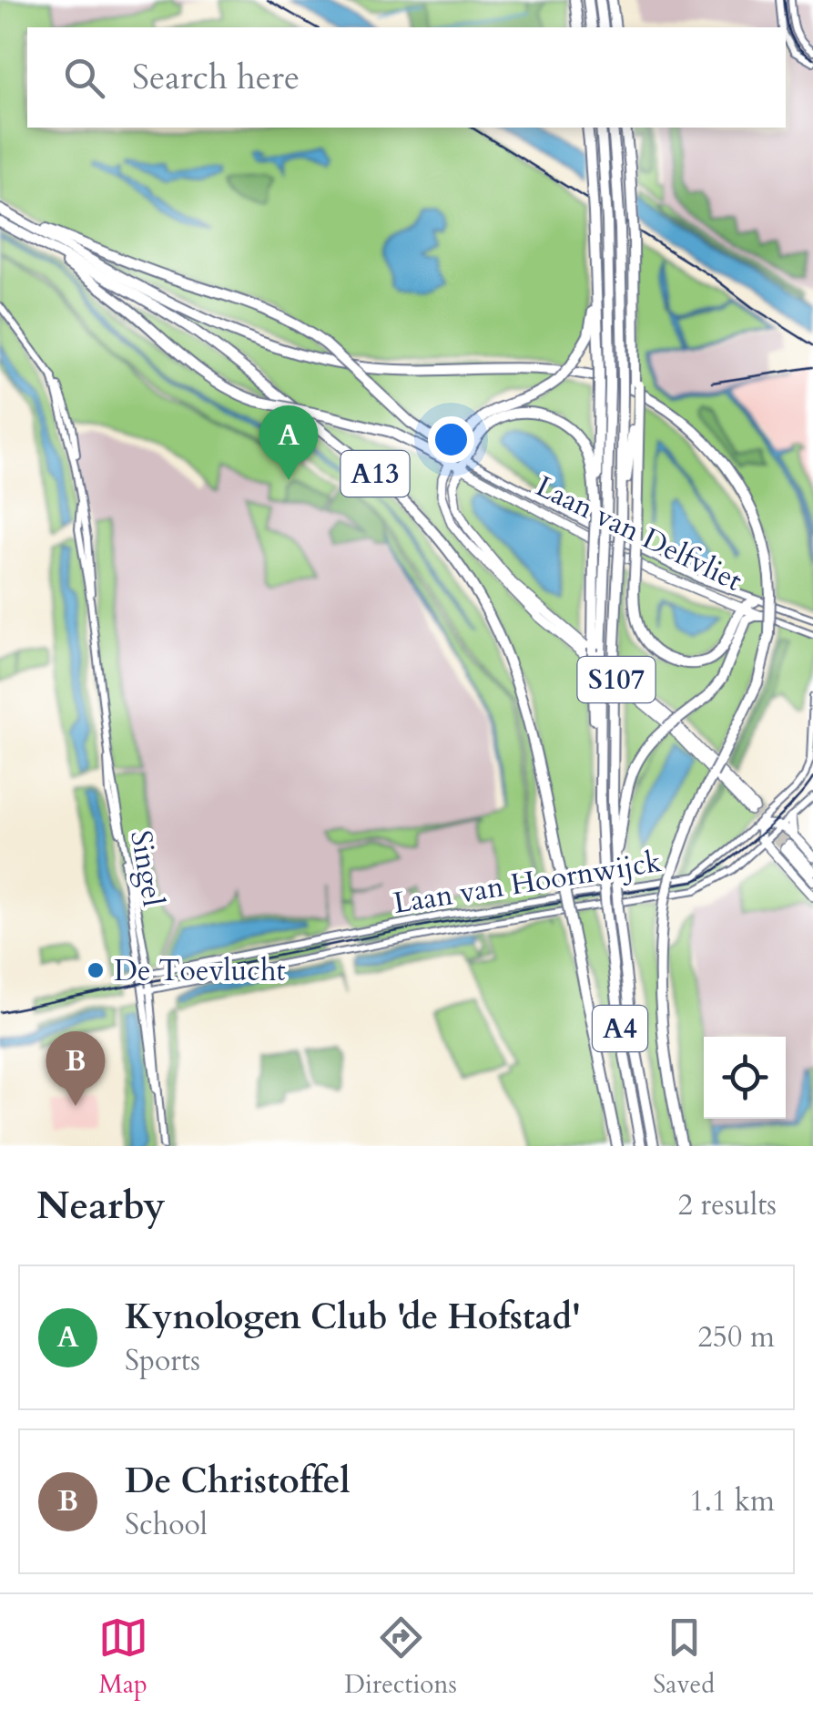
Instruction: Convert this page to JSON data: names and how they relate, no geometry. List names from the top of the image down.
{
  "streets": {
    "highway": ["A13", "A4"],
    "main road": [
      "Laan van Delfvliet",
      "S107",
      "Singel",
      "Laan van Hoornwijck"
    ]
  },
  "crossings": [
    ["A13", "Laan van Delfvliet"],
    ["A13", "S107"],
    ["A13", "A4"],
    ["Laan van Delfvliet", "S107"],
    ["Laan van Delfvliet", "A4"],
    ["S107", "A4"],
    ["Singel", "Laan van Hoornwijck"]
  ],
  "places": ["De Toevlucht"],
  "page": {
    "search": "Search here",
    "pins": ["A", "B"],
    "heading": ["Nearby", "2 results"],
    "list": [
      {
        "mark": "A",
        "name": "Kynologen Club 'de Hofstad'",
        "note": "Sports",
        "value": "250 m"
      },
      {
        "mark": "B",
        "name": "De Christoffel",
        "note": "School",
        "value": "1.1 km"
      }
    ],
    "nav": ["Map", "Directions", "Saved"]
  }
}
